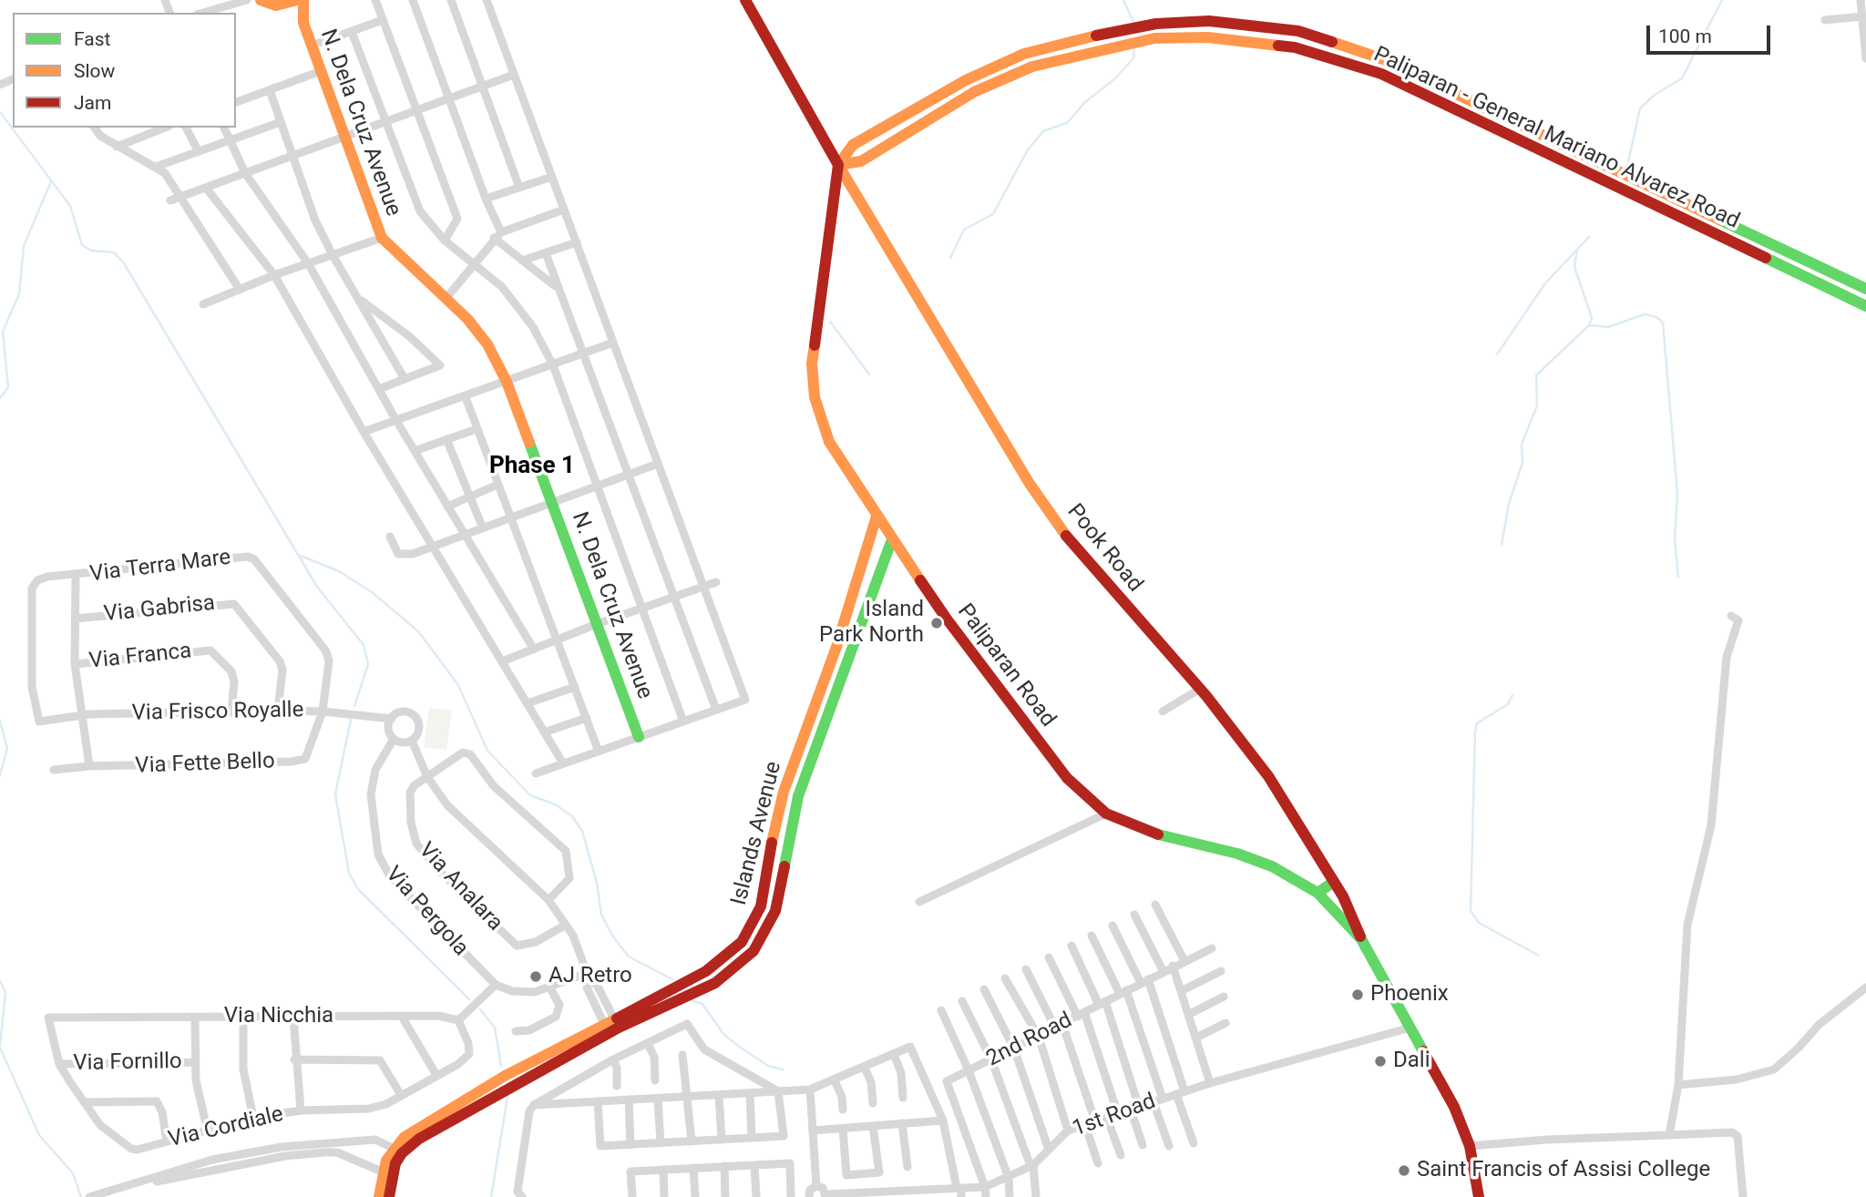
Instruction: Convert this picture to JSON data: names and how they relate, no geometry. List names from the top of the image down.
{
  "streets": {
    "street": [
      "N. Dela Cruz Avenue",
      "Paliparan - General Mariano Alvarez Road",
      "Pook Road",
      "Via Terra Mare",
      "Via Gabrisa",
      "Via Franca",
      "Paliparan Road",
      "Via Frisco Royalle",
      "Via Fette Bello",
      "Islands Avenue",
      "Via Analara",
      "Via Pergola",
      "Via Nicchia",
      "2nd Road",
      "Via Fornillo",
      "1st Road",
      "Via Cordiale"
    ]
  },
  "crossings": [
    ["Paliparan - General Mariano Alvarez Road", "Pook Road"],
    ["Paliparan - General Mariano Alvarez Road", "Paliparan Road"],
    ["Pook Road", "Paliparan Road"],
    ["Via Terra Mare", "Via Frisco Royalle"],
    ["Via Terra Mare", "Via Fette Bello"],
    ["Via Gabrisa", "Via Frisco Royalle"],
    ["Via Franca", "Via Frisco Royalle"],
    ["Paliparan Road", "Islands Avenue"],
    ["Paliparan Road", "1st Road"],
    ["Via Frisco Royalle", "Via Fette Bello"],
    ["Via Frisco Royalle", "Via Pergola"],
    ["Via Nicchia", "Via Cordiale"],
    ["2nd Road", "1st Road"],
    ["Via Fornillo", "Via Cordiale"]
  ],
  "districts": ["Phase 1"],
  "places": [
    "Island Park North",
    "AJ Retro",
    "Phoenix",
    "Dali",
    "Saint Francis of Assisi College"
  ],
  "legend": ["Fast", "Slow", "Jam"],
  "scale_bar": "100 m"
}
